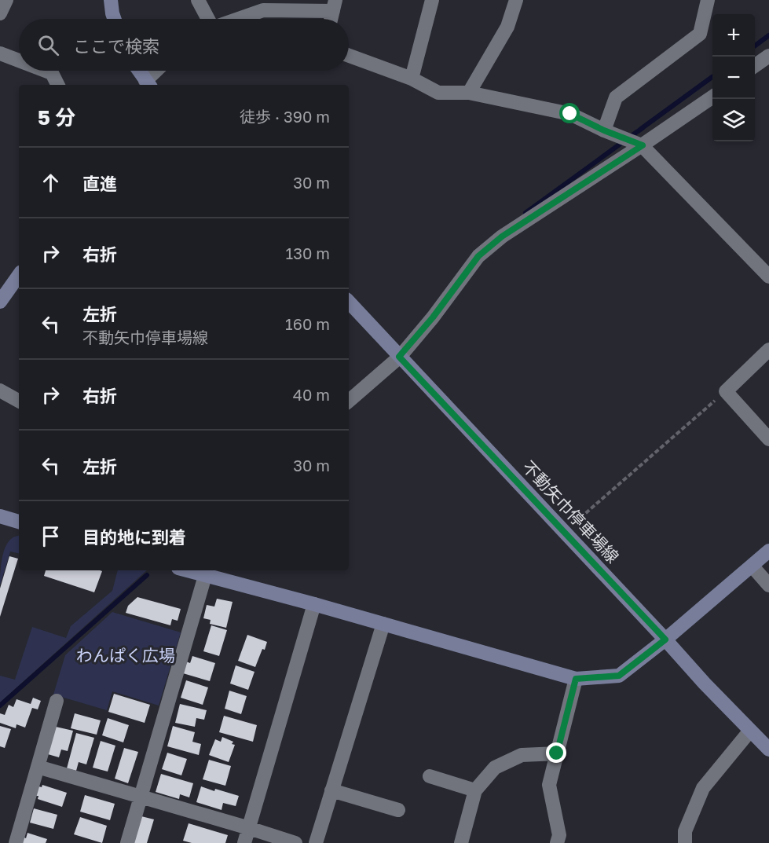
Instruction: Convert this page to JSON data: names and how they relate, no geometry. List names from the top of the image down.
{
  "streets": {
    "street": ["不動矢巾停車場線"]
  },
  "parks": ["わんぱく広場"],
  "page": {
    "map_buttons": ["+", "−"],
    "search": "ここで検索",
    "heading": ["5 分", "徒歩 · 390 m"],
    "list": [
      ["直進", "30 m"],
      ["右折", "130 m"],
      ["左折", "不動矢巾停車場線", "160 m"],
      ["右折", "40 m"],
      ["左折", "30 m"],
      "目的地に到着"
    ]
  }
}
